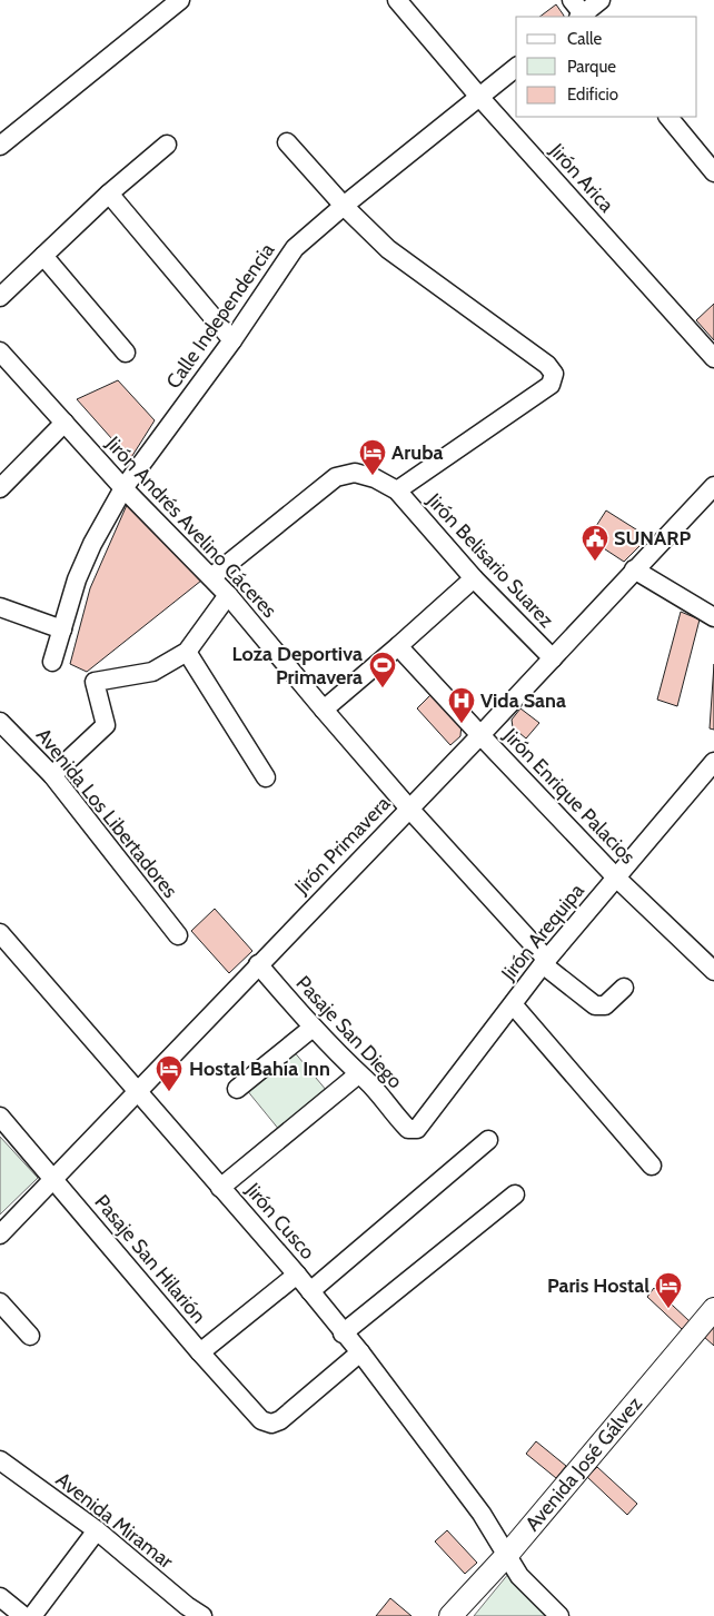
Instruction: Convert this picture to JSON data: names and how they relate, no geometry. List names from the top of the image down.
{
  "streets": {
    "main road": ["Avenida José Gálvez"],
    "street": [
      "Jirón Arica",
      "Calle Independencia",
      "Jirón Andrés Avelino Cáceres",
      "Jirón Belisario Suarez",
      "Jirón Enrique Palacios",
      "Avenida Los Libertadores",
      "Jirón Primavera",
      "Jirón Arequipa",
      "Pasaje San Diego",
      "Jirón Cusco",
      "Pasaje San Hilarión",
      "Avenida Miramar"
    ]
  },
  "crossings": [
    ["Jirón Arica", "Calle Independencia"],
    ["Calle Independencia", "Jirón Andrés Avelino Cáceres"],
    ["Jirón Andrés Avelino Cáceres", "Jirón Primavera"],
    ["Jirón Andrés Avelino Cáceres", "Jirón Arequipa"],
    ["Jirón Belisario Suarez", "Jirón Primavera"],
    ["Jirón Enrique Palacios", "Jirón Primavera"],
    ["Jirón Enrique Palacios", "Jirón Arequipa"],
    ["Jirón Primavera", "Pasaje San Diego"],
    ["Jirón Primavera", "Jirón Cusco"],
    ["Jirón Primavera", "Pasaje San Hilarión"],
    ["Jirón Arequipa", "Pasaje San Diego"],
    ["Jirón Cusco", "Pasaje San Hilarión"],
    ["Jirón Cusco", "Avenida José Gálvez"]
  ],
  "places": {
    "hotel": ["Aruba", "Hostal Bahía Inn", "Paris Hostal"],
    "public building": ["SUNARP"],
    "sports": ["Loza Deportiva Primavera"],
    "hospital": ["Vida Sana"]
  },
  "legend": ["Calle", "Parque", "Edificio"]
}
